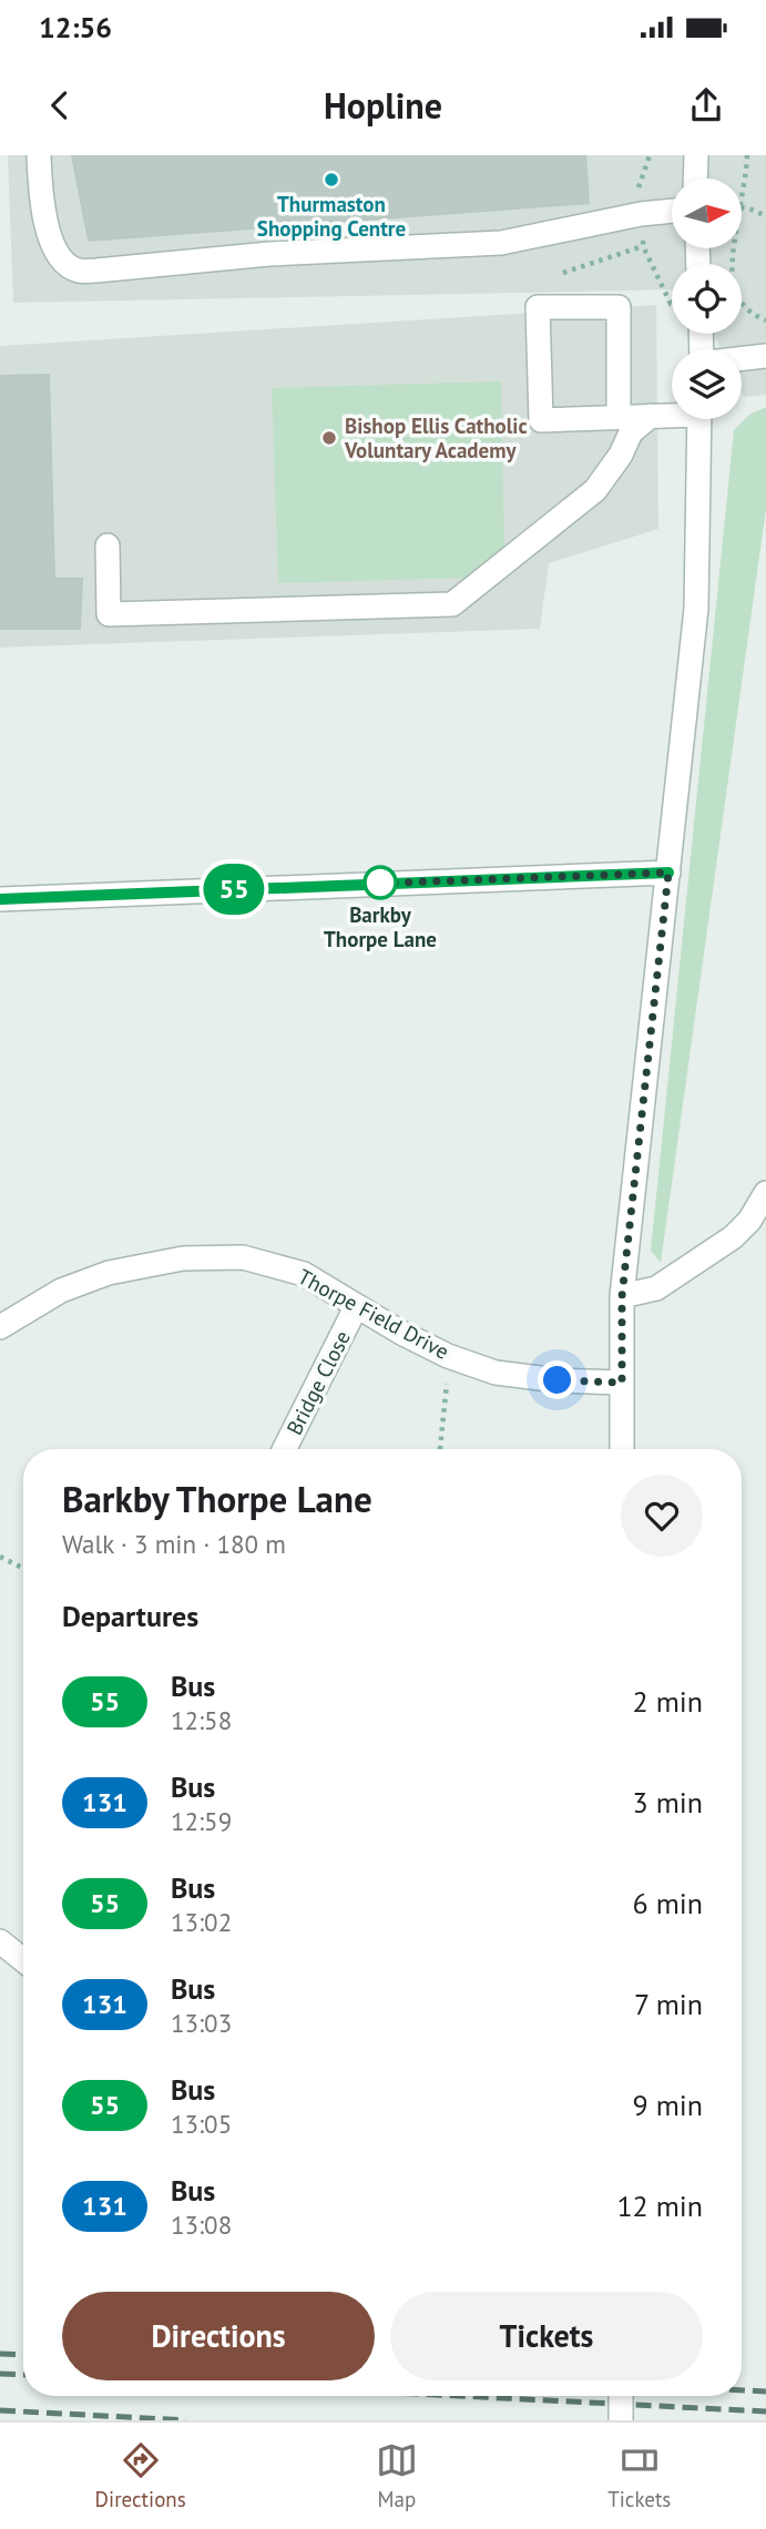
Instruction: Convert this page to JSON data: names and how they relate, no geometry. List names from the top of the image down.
{
  "streets": {
    "street": ["Thorpe Field Drive", "Bridge Close"]
  },
  "crossings": [
    ["Thorpe Field Drive", "Bridge Close"]
  ],
  "places": ["Thurmaston Shopping Centre", "Bishop Ellis Catholic Voluntary Academy", "Barkby Thorpe Lane"],
  "lines": ["bus line 55"],
  "north": "right",
  "page": {
    "status": "12:56",
    "header": "Hopline",
    "on_map": "55",
    "heading": [
      ["Barkby Thorpe Lane", "Walk · 3 min · 180 m"],
      "Departures"
    ],
    "list": [
      {
        "mark": "55",
        "name": "Bus",
        "note": "12:58",
        "value": "2 min"
      },
      {
        "mark": "131",
        "name": "Bus",
        "note": "12:59",
        "value": "3 min"
      },
      {
        "mark": "55",
        "name": "Bus",
        "note": "13:02",
        "value": "6 min"
      },
      {
        "mark": "131",
        "name": "Bus",
        "note": "13:03",
        "value": "7 min"
      },
      {
        "mark": "55",
        "name": "Bus",
        "note": "13:05",
        "value": "9 min"
      },
      {
        "mark": "131",
        "name": "Bus",
        "note": "13:08",
        "value": "12 min"
      }
    ],
    "buttons": ["Directions", "Tickets"],
    "tabs": ["Directions", "Map", "Tickets"]
  }
}
